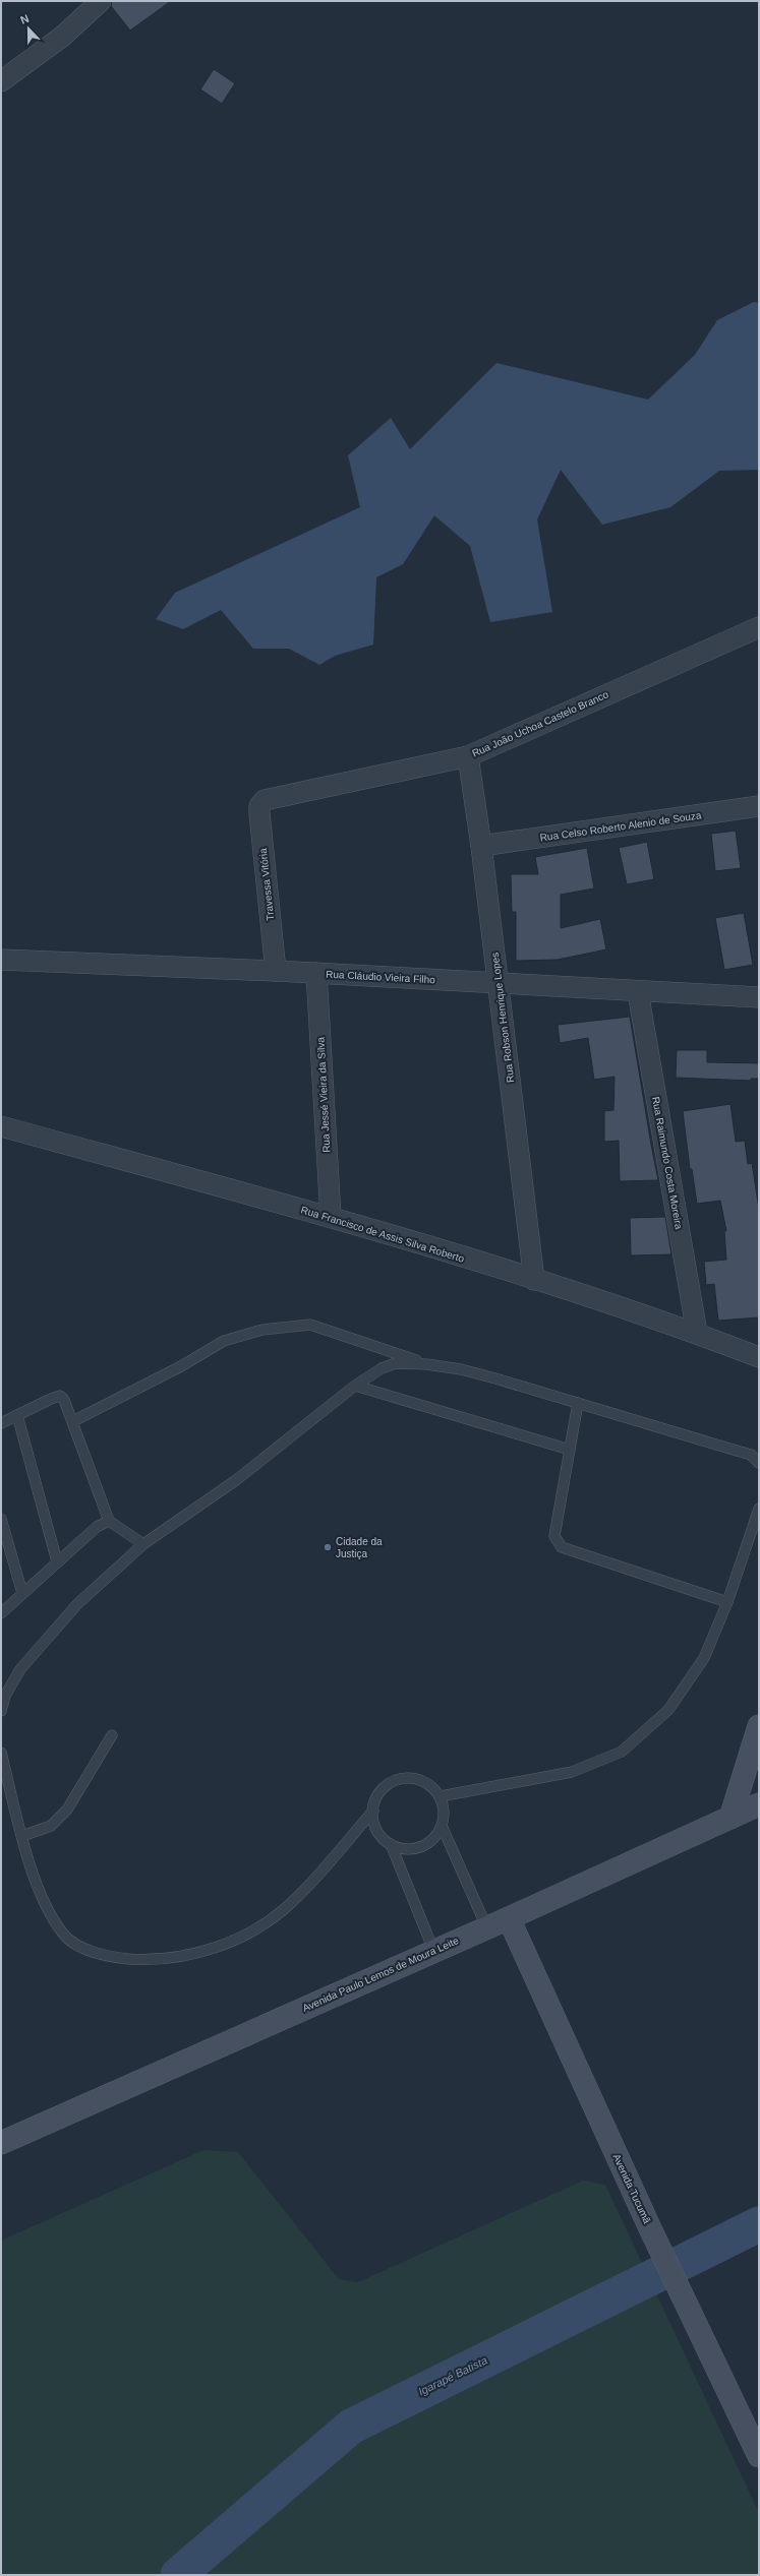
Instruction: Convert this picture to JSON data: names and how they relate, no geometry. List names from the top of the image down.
{
  "streets": {
    "street": [
      "Rua João Uchoa Castelo Branco",
      "Rua Celso Roberto Alenio de Souza",
      "Travessa Vitória",
      "Rua Cláudio Vieira Filho",
      "Rua Robson Henrique Lopes",
      "Rua Jessé Vieira da Silva",
      "Rua Raimundo Costa Moreira",
      "Rua Francisco de Assis Silva Roberto",
      "Avenida Paulo Lemos de Moura Leite",
      "Avenida Tucumã"
    ]
  },
  "crossings": [
    ["Rua João Uchoa Castelo Branco", "Travessa Vitória"],
    ["Rua João Uchoa Castelo Branco", "Rua Robson Henrique Lopes"],
    ["Rua Celso Roberto Alenio de Souza", "Rua Robson Henrique Lopes"],
    ["Travessa Vitória", "Rua Cláudio Vieira Filho"],
    ["Rua Cláudio Vieira Filho", "Rua Robson Henrique Lopes"],
    ["Rua Cláudio Vieira Filho", "Rua Jessé Vieira da Silva"],
    ["Rua Cláudio Vieira Filho", "Rua Raimundo Costa Moreira"],
    ["Rua Robson Henrique Lopes", "Rua Francisco de Assis Silva Roberto"],
    ["Rua Jessé Vieira da Silva", "Rua Francisco de Assis Silva Roberto"],
    ["Rua Raimundo Costa Moreira", "Rua Francisco de Assis Silva Roberto"],
    ["Avenida Paulo Lemos de Moura Leite", "Avenida Tucumã"]
  ],
  "water": ["Igarapé Batista"],
  "places": ["Cidade da Justiça"],
  "north": "top"
}
